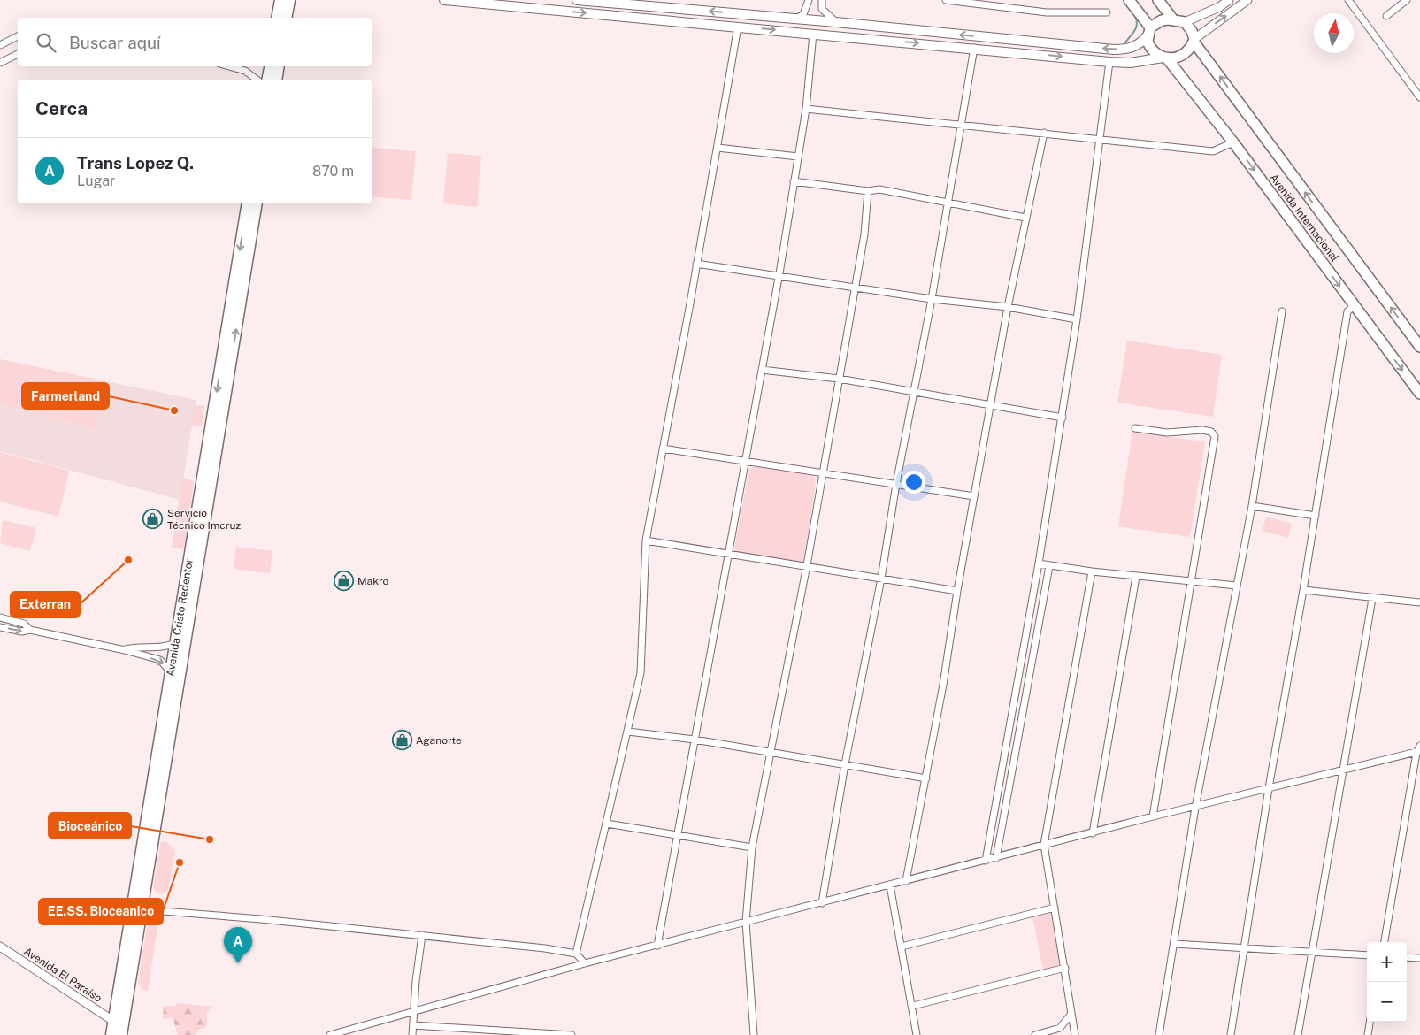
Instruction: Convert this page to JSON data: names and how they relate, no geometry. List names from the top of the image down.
{
  "streets": {
    "highway": ["Avenida Cristo Redentor"],
    "main road": ["Avenida Internacional"],
    "street": ["Avenida El Paraíso"]
  },
  "crossings": [
    ["Avenida Cristo Redentor", "Avenida El Paraíso"]
  ],
  "places": {
    "other": [
      "Farmerland",
      "Exterran",
      "Bioceánico",
      "EE.SS. Bioceanico"
    ],
    "shop": ["Servicio Técnico Imcruz", "Makro", "Aganorte"]
  },
  "north": "top",
  "page": {
    "search": "Buscar aquí",
    "heading": "Cerca",
    "list": [
      {
        "mark": "A",
        "name": "Trans Lopez Q.",
        "note": "Lugar",
        "value": "870 m"
      }
    ],
    "pins": "A",
    "map_buttons": ["+", "−"]
  }
}
